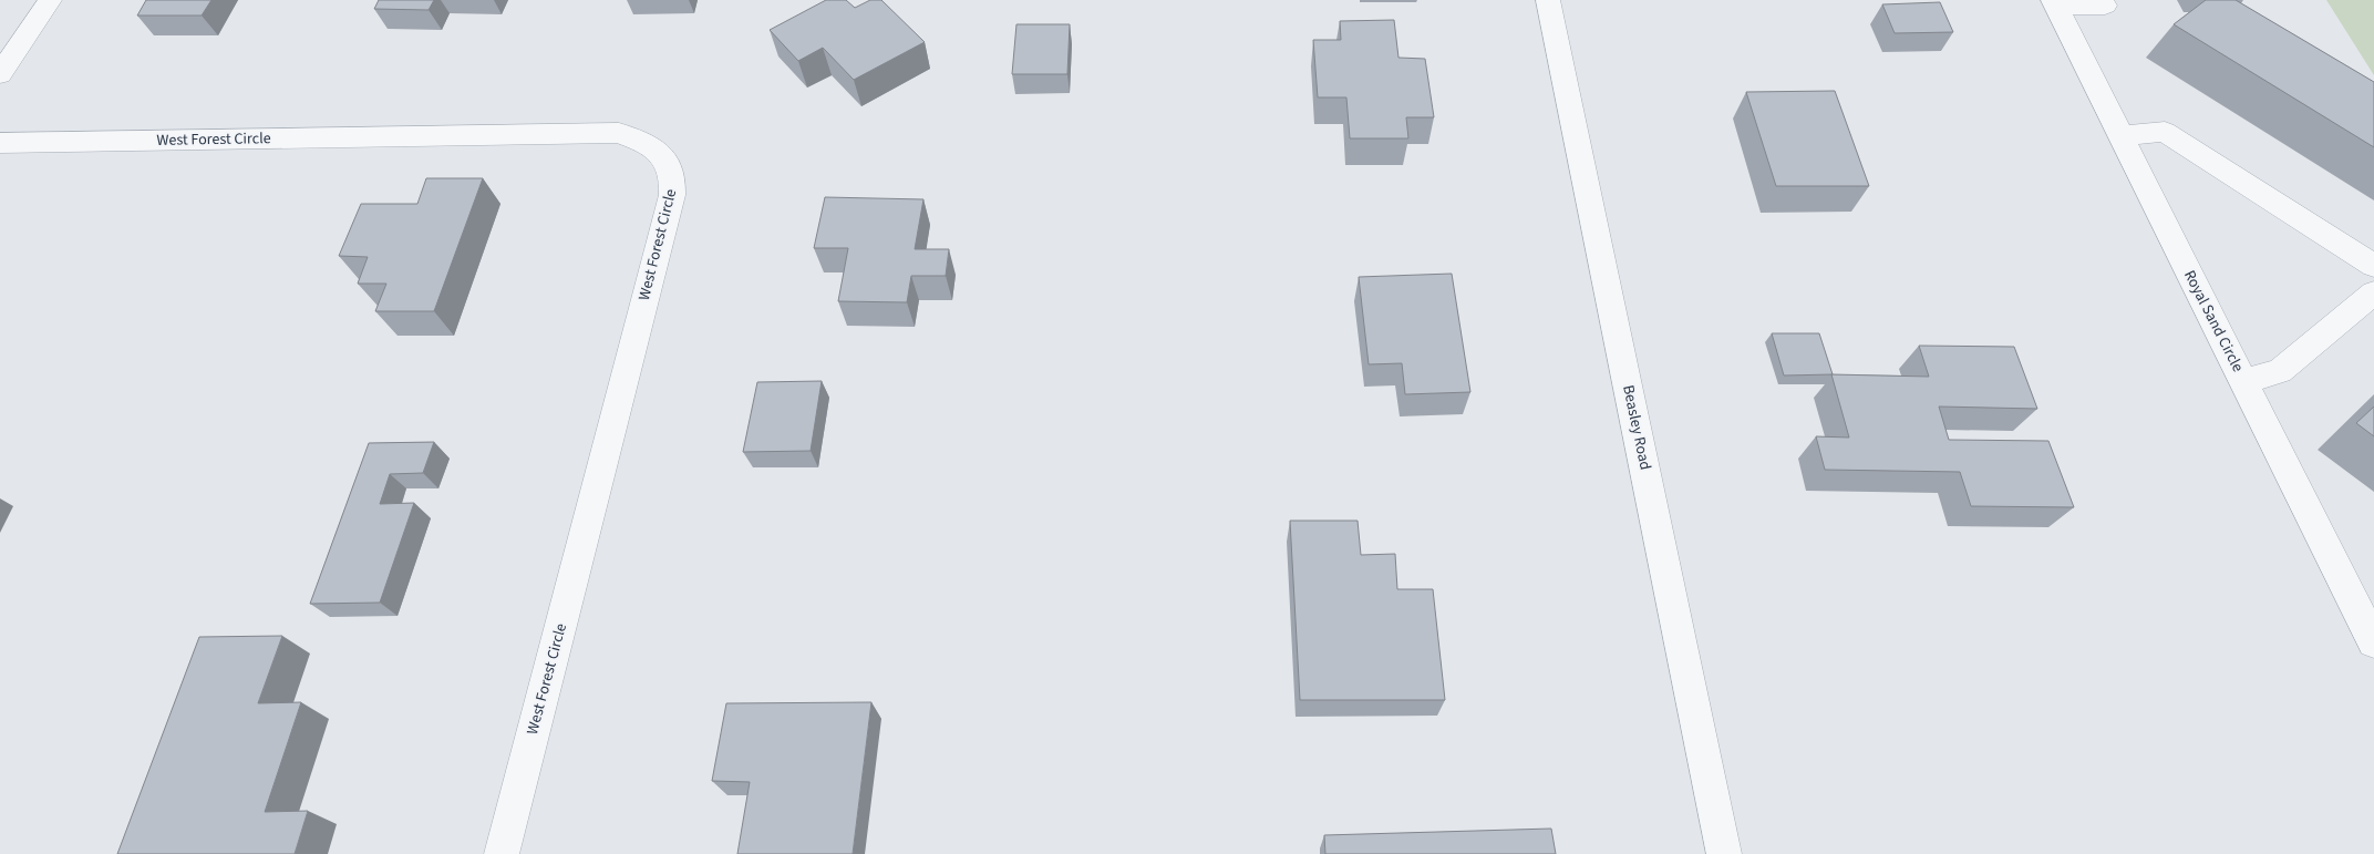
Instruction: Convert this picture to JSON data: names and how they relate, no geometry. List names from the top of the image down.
{
  "streets": {
    "street": ["West Forest Circle", "Royal Sand Circle", "Beasley Road"]
  }
}
